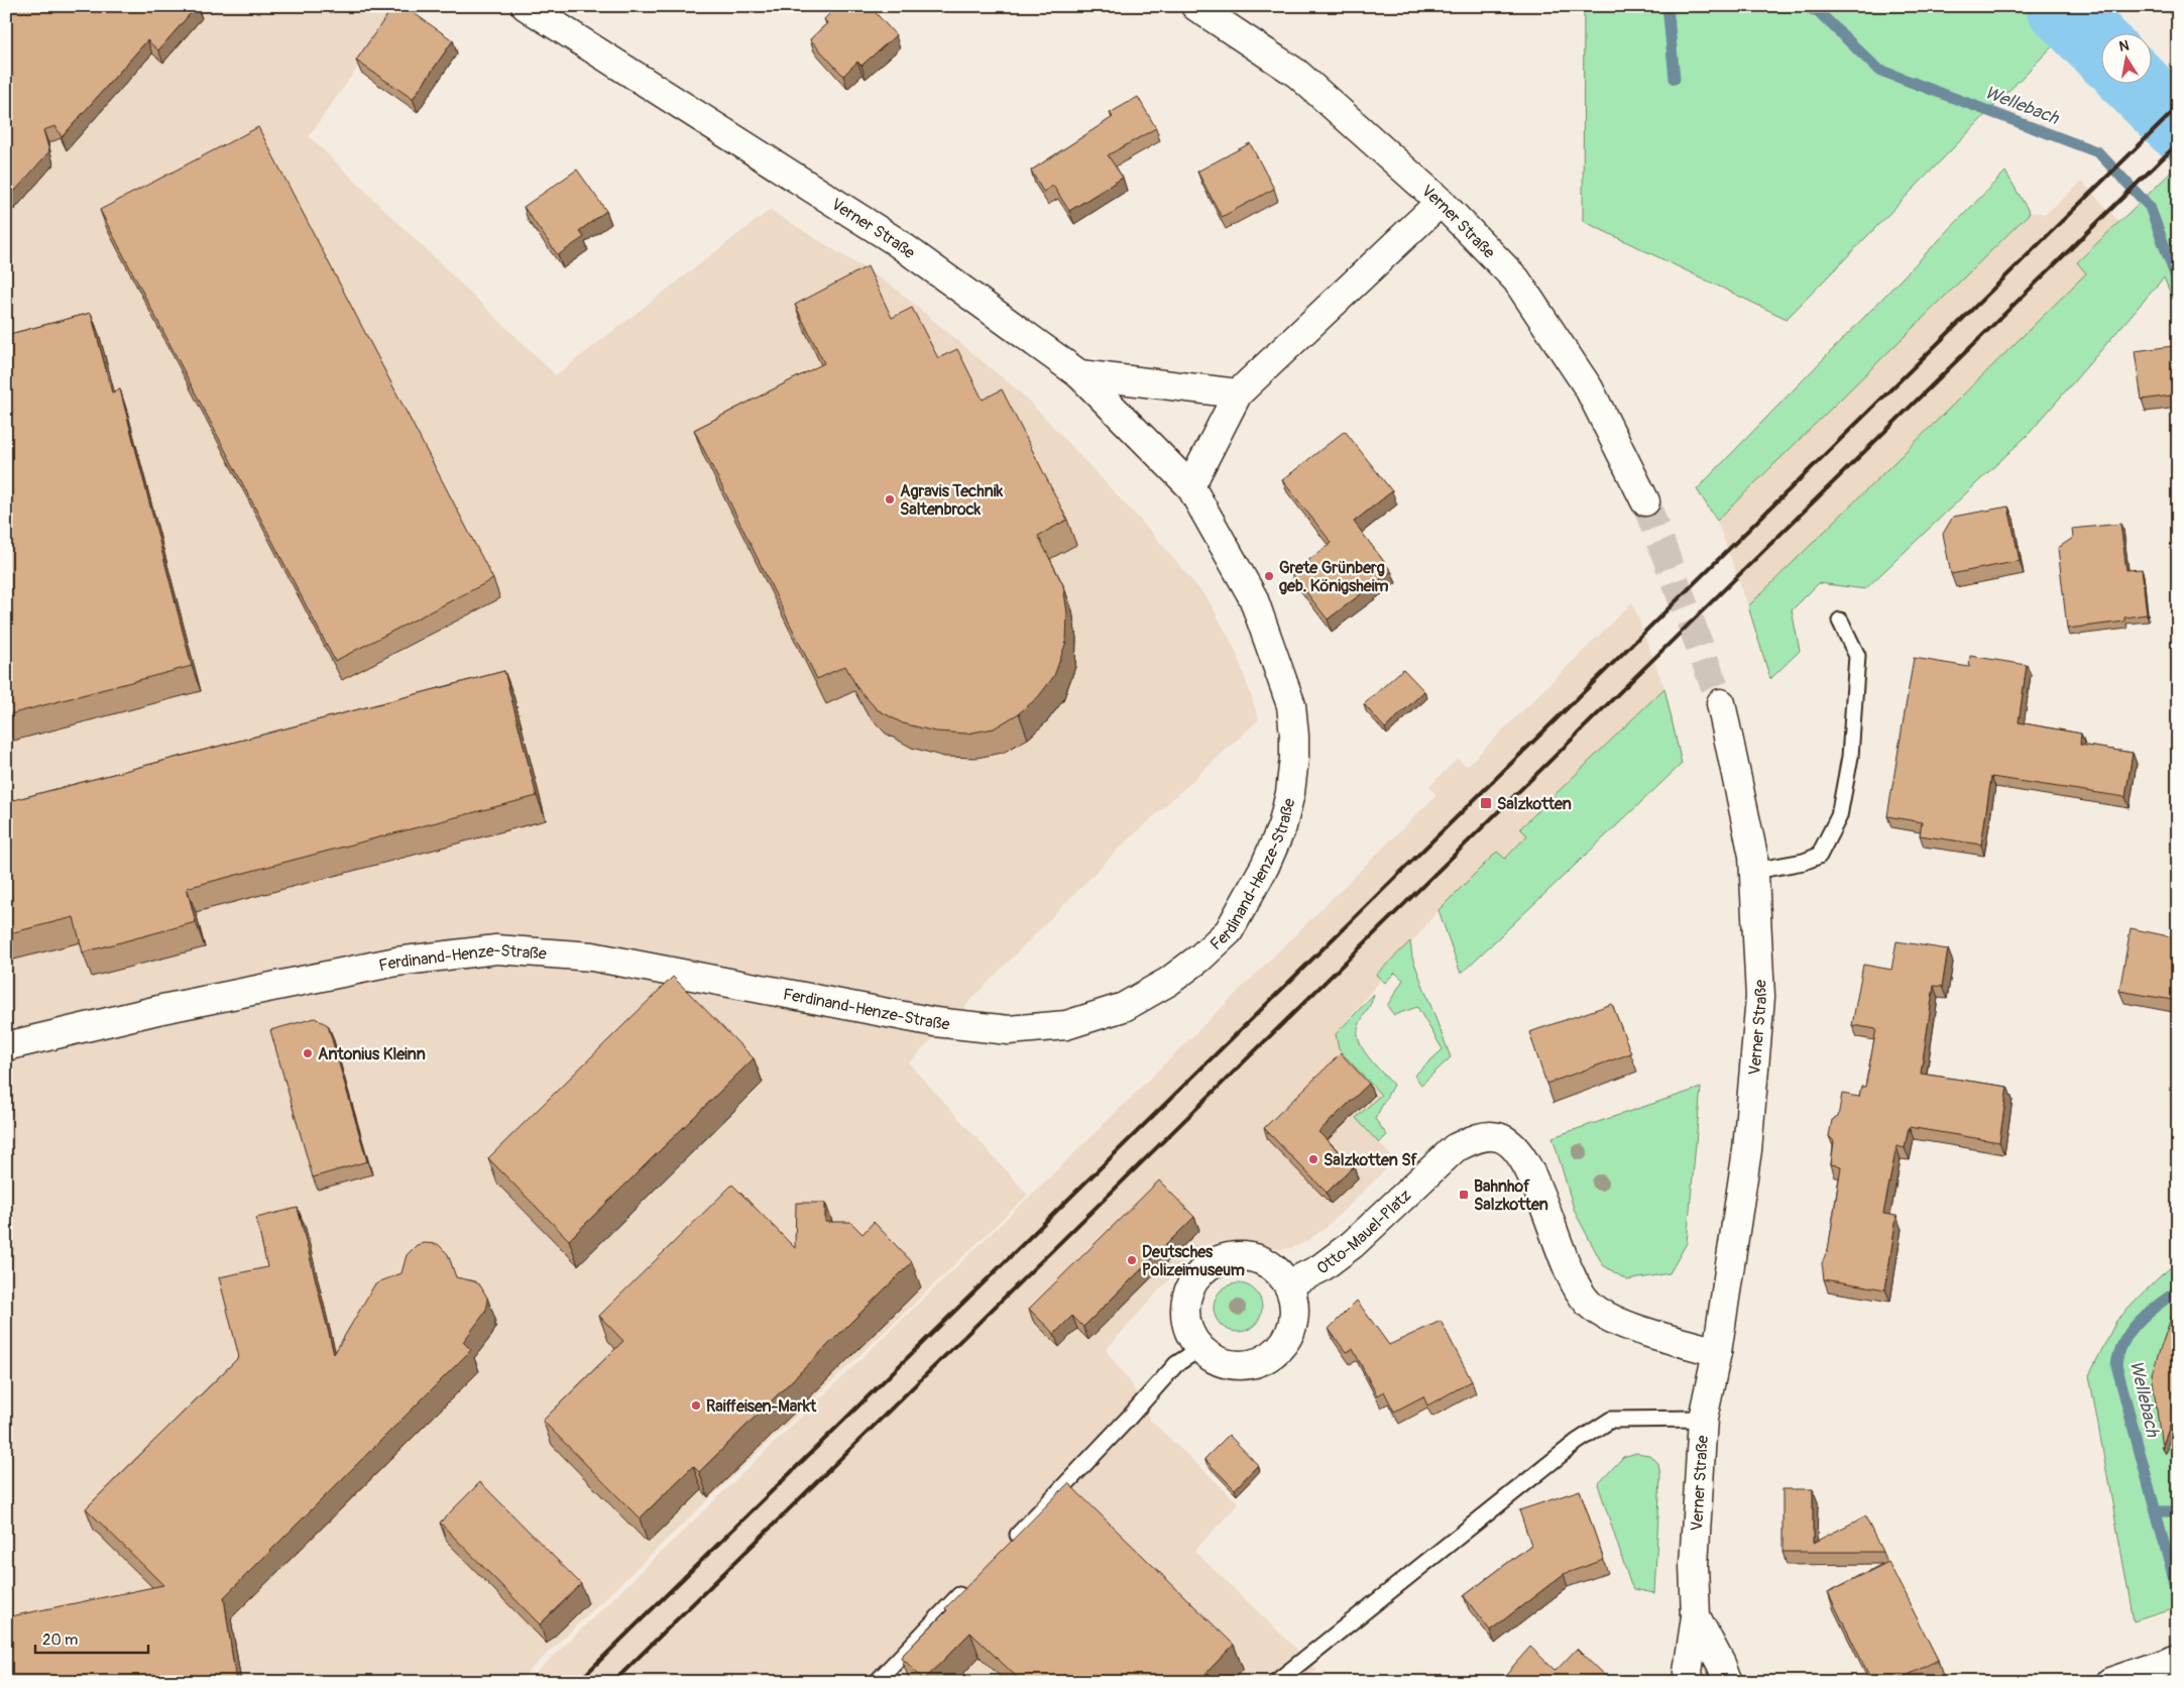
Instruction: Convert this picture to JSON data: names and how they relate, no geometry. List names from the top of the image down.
{
  "streets": {
    "street": ["Verner Straße", "Ferdinand-Henze-Straße", "Otto-Mauel-Platz"]
  },
  "crossings": [
    ["Verner Straße", "Ferdinand-Henze-Straße"],
    ["Verner Straße", "Otto-Mauel-Platz"]
  ],
  "water": ["Wellebach"],
  "places": {
    "other": [
      "Agravis Technik Saltenbrock",
      "Grete Grünberg geb. Königsheim",
      "Antonius Kleinn",
      "Salzkotten Sf",
      "Deutsches Polizeimuseum",
      "Raiffeisen-Markt"
    ],
    "transit": ["Salzkotten", "Bahnhof Salzkotten"]
  },
  "scale_bar": "20 m",
  "north": "top"
}
